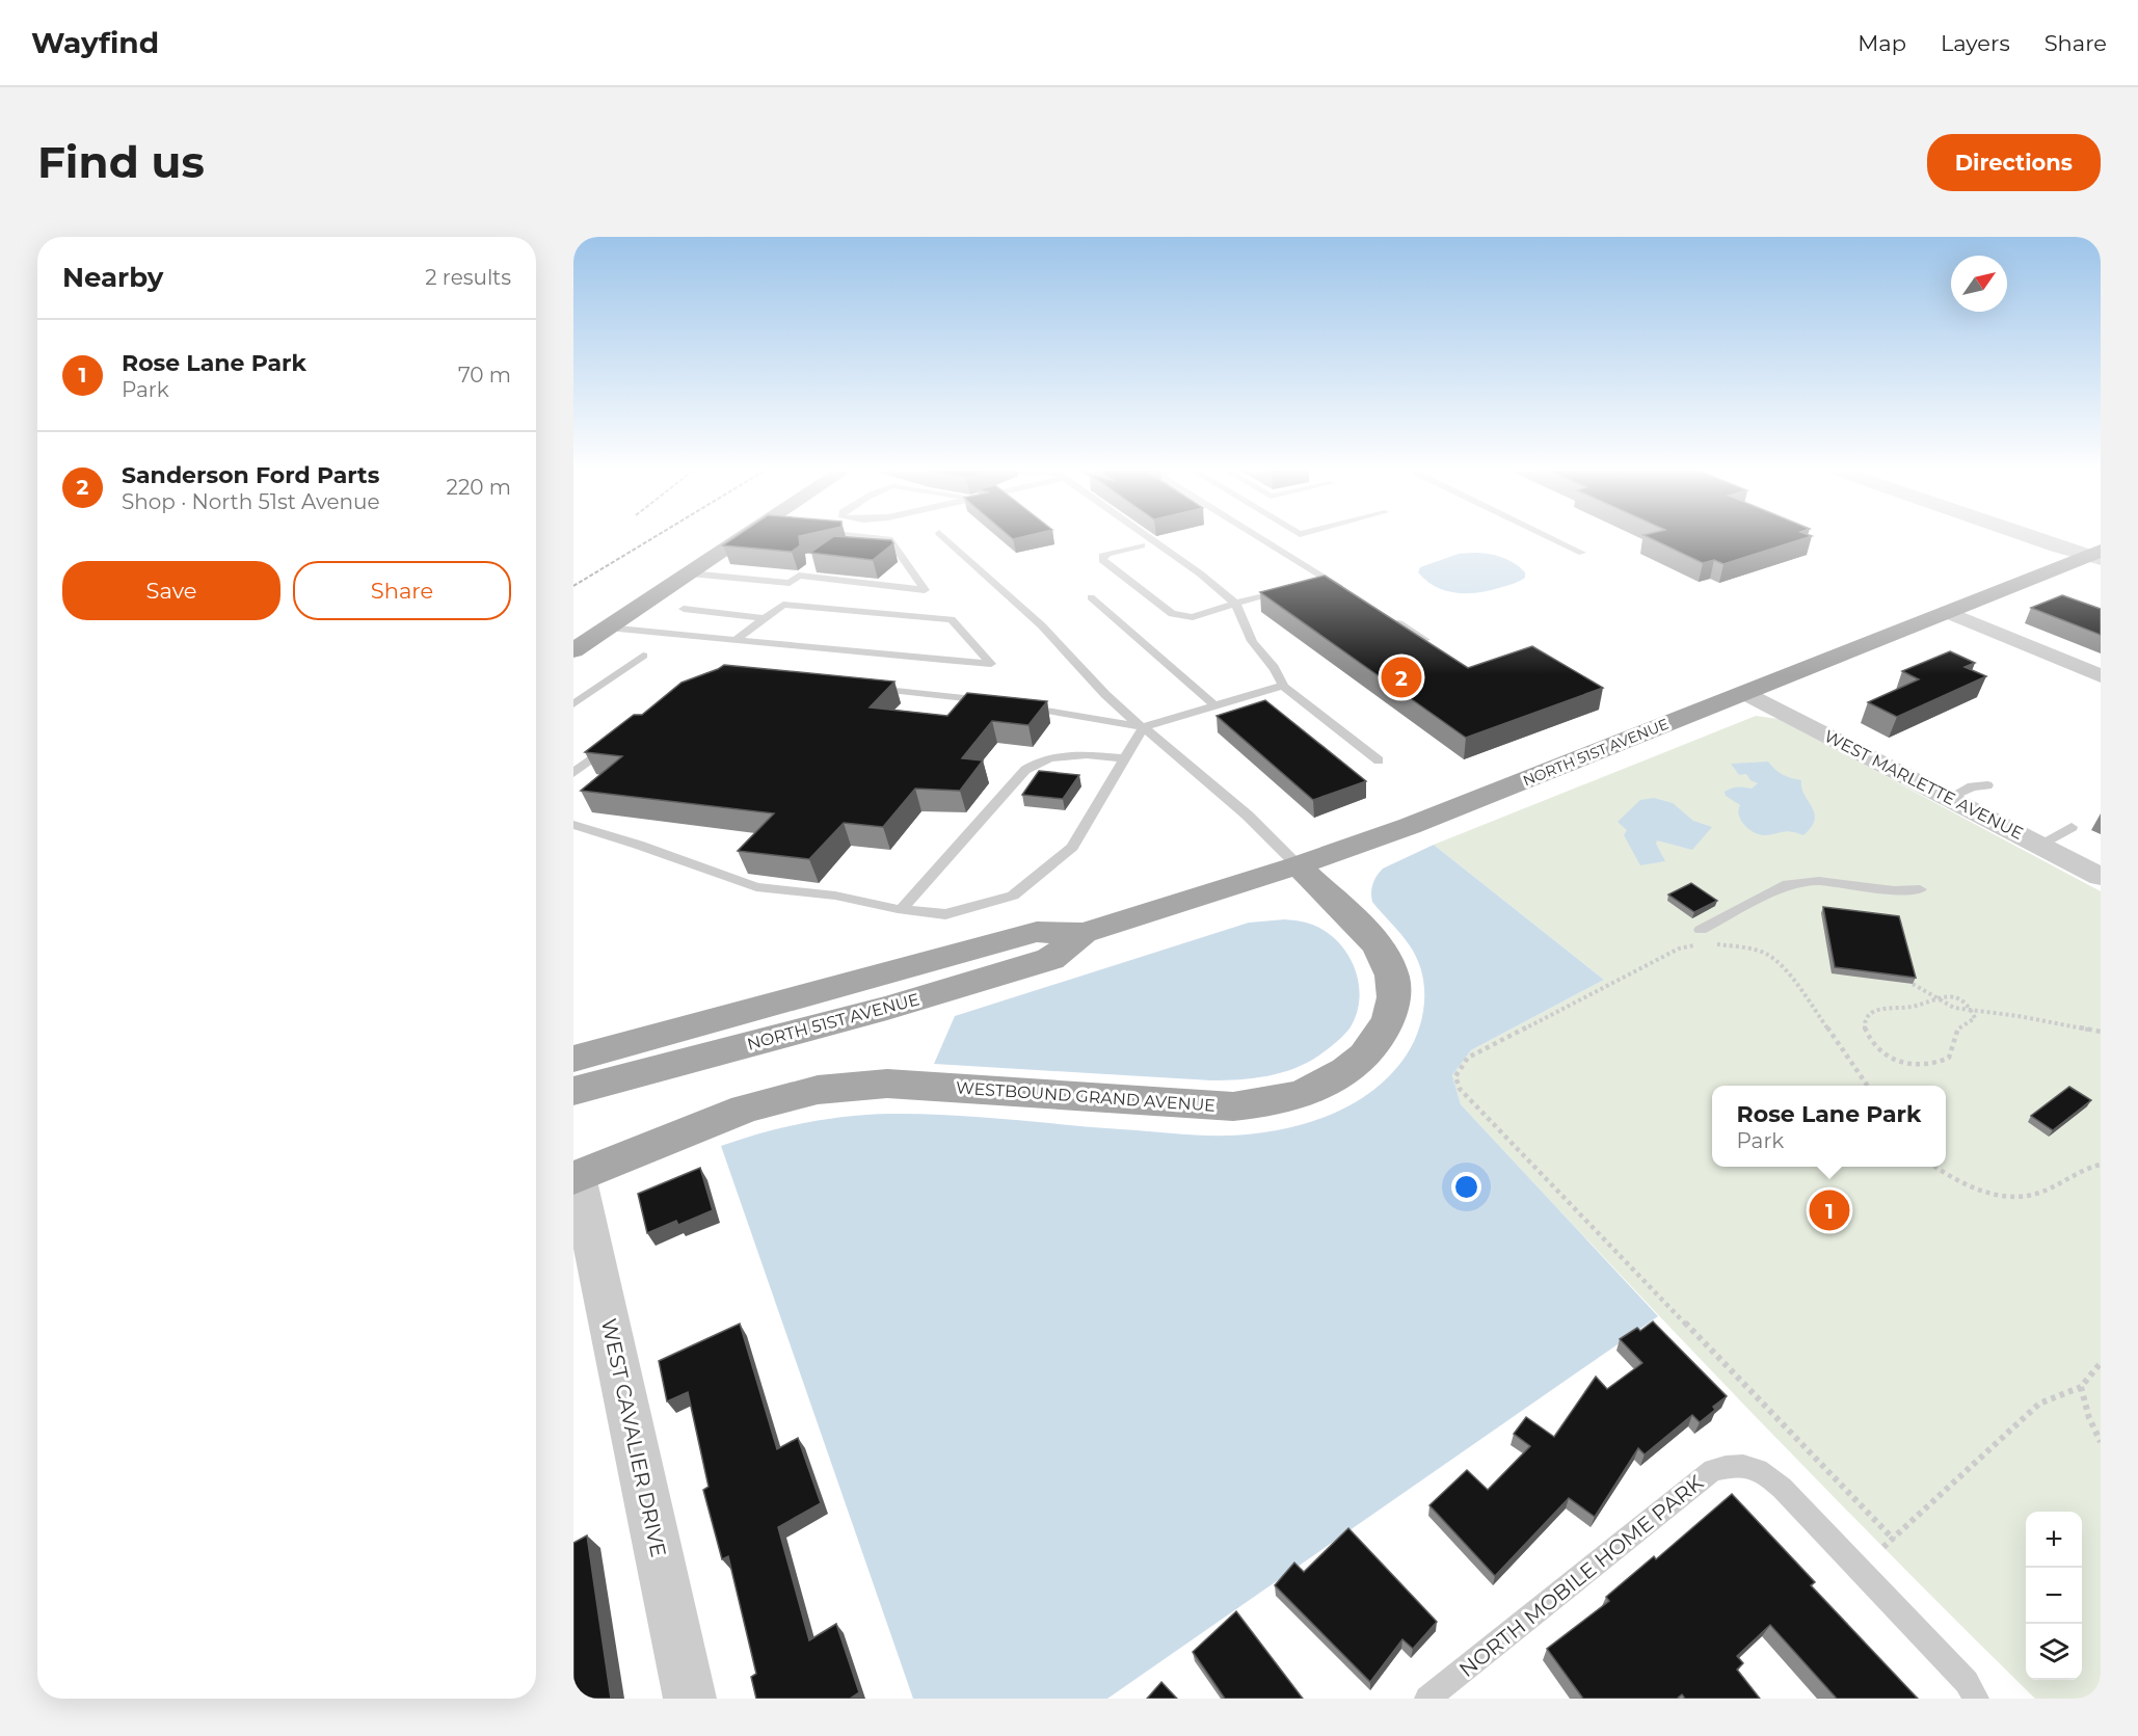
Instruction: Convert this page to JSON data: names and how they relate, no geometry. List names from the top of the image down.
{
  "streets": {
    "main road": ["NORTH 51ST AVENUE", "WESTBOUND GRAND AVENUE"],
    "street": ["WEST MARLETTE AVENUE", "WEST CAVALIER DRIVE"],
    "lane": ["NORTH MOBILE HOME PARK"]
  },
  "crossings": [
    ["NORTH 51ST AVENUE", "WEST MARLETTE AVENUE"],
    ["NORTH 51ST AVENUE", "WESTBOUND GRAND AVENUE"],
    ["WESTBOUND GRAND AVENUE", "WEST CAVALIER DRIVE"]
  ],
  "north": "top right",
  "page": {
    "header": "Wayfind",
    "nav": ["Map", "Layers", "Share"],
    "buttons": [
      "Directions",
      ["Save", "Share"]
    ],
    "title": "Find us",
    "heading": ["Nearby", "2 results"],
    "list": [
      {
        "mark": "1",
        "name": "Rose Lane Park",
        "note": "Park",
        "value": "70 m"
      },
      {
        "mark": "2",
        "name": "Sanderson Ford Parts",
        "note": "Shop · North 51st Avenue",
        "value": "220 m"
      }
    ],
    "pins": ["2", "1"],
    "popup": ["Rose Lane Park", "Park"],
    "map_buttons": ["+", "−"]
  }
}
